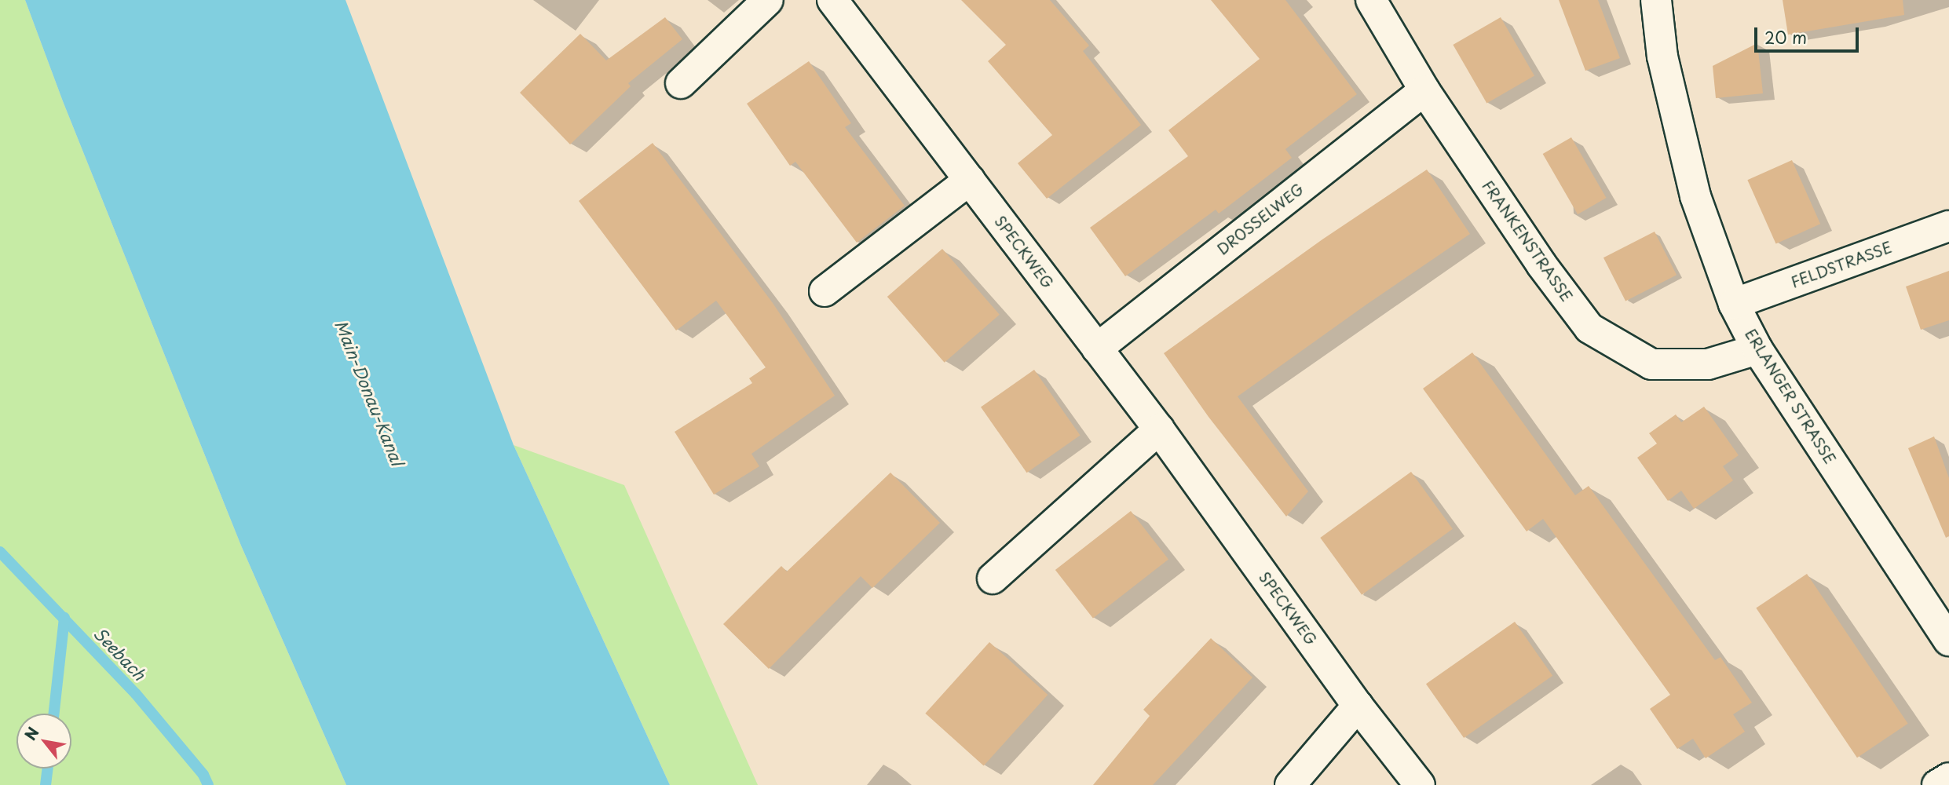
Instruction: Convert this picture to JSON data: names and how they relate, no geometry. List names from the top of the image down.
{
  "streets": {
    "street": [
      "DROSSELWEG",
      "FRANKENSTRASSE",
      "SPECKWEG",
      "FELDSTRASSE",
      "ERLANGER STRASSE"
    ]
  },
  "crossings": [
    ["DROSSELWEG", "FRANKENSTRASSE"],
    ["DROSSELWEG", "SPECKWEG"],
    ["FRANKENSTRASSE", "ERLANGER STRASSE"],
    ["FELDSTRASSE", "ERLANGER STRASSE"]
  ],
  "water": ["Main-Donau-Kanal", "Seebach"],
  "scale_bar": "20 m",
  "north": "top left"
}
